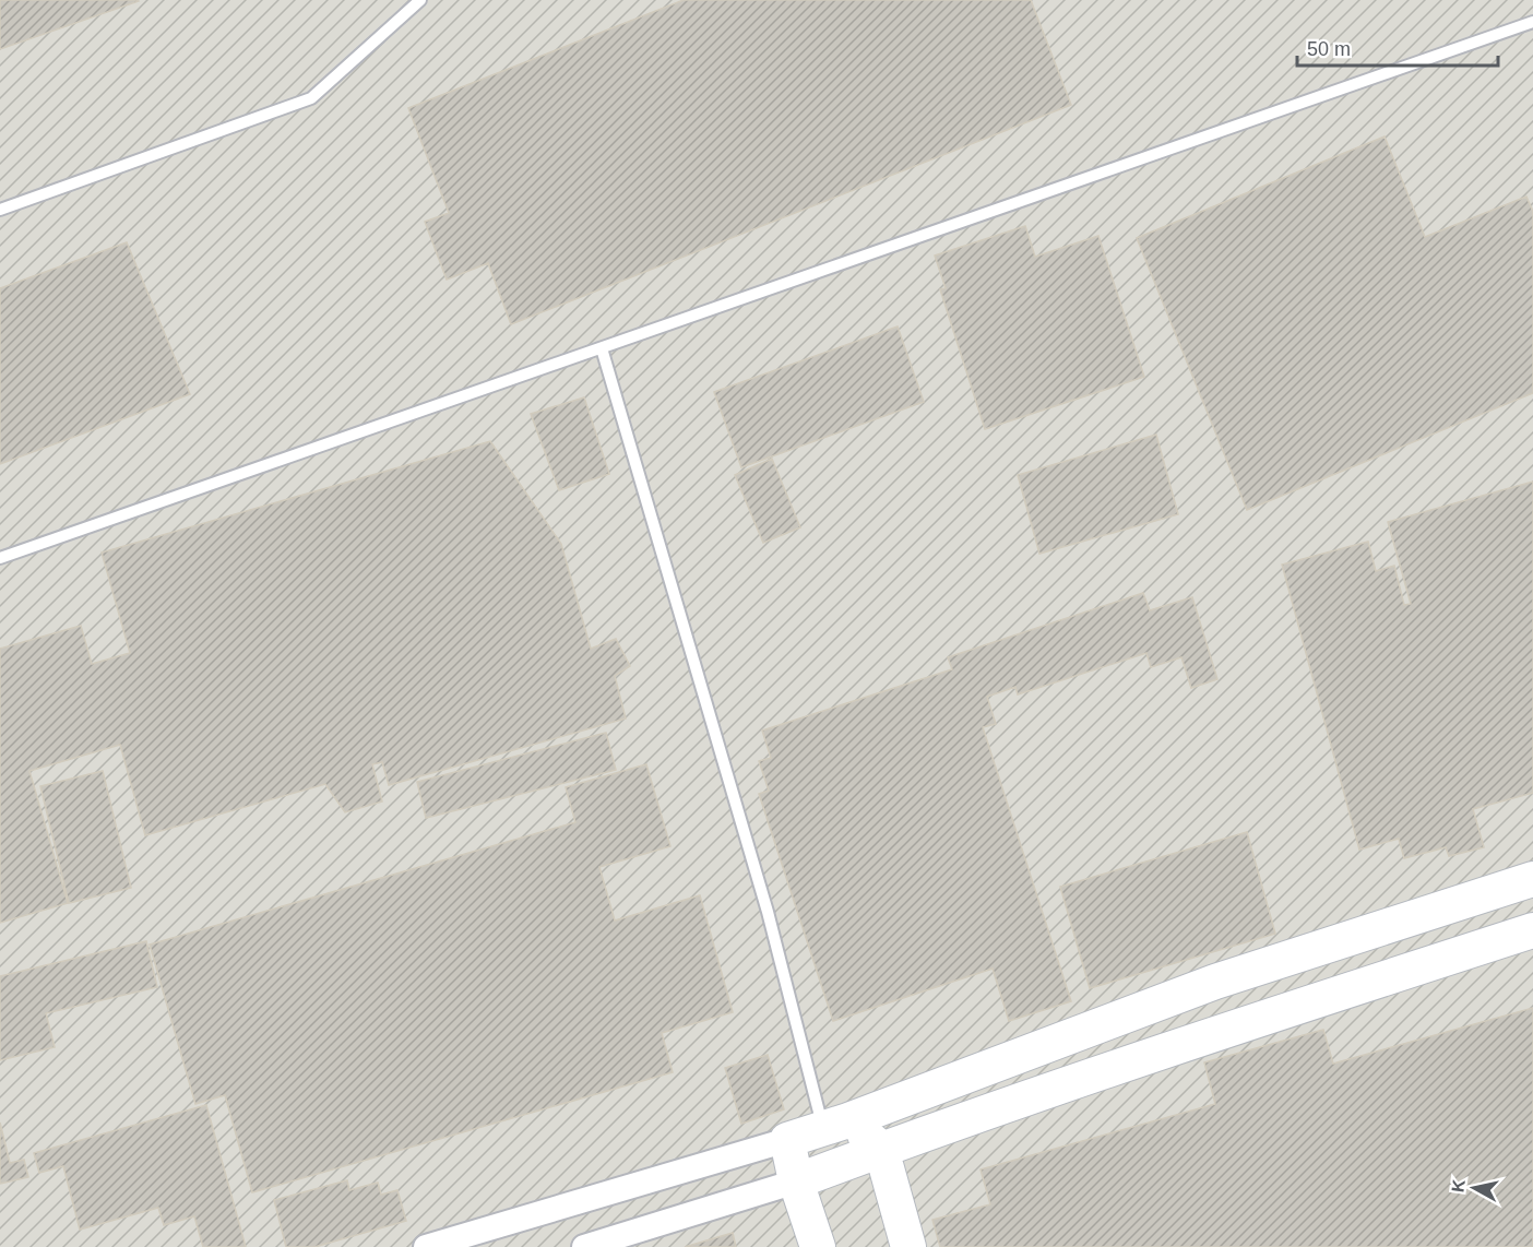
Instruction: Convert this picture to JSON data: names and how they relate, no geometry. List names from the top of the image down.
{
  "scale_bar": "50 m",
  "north": "left"
}
